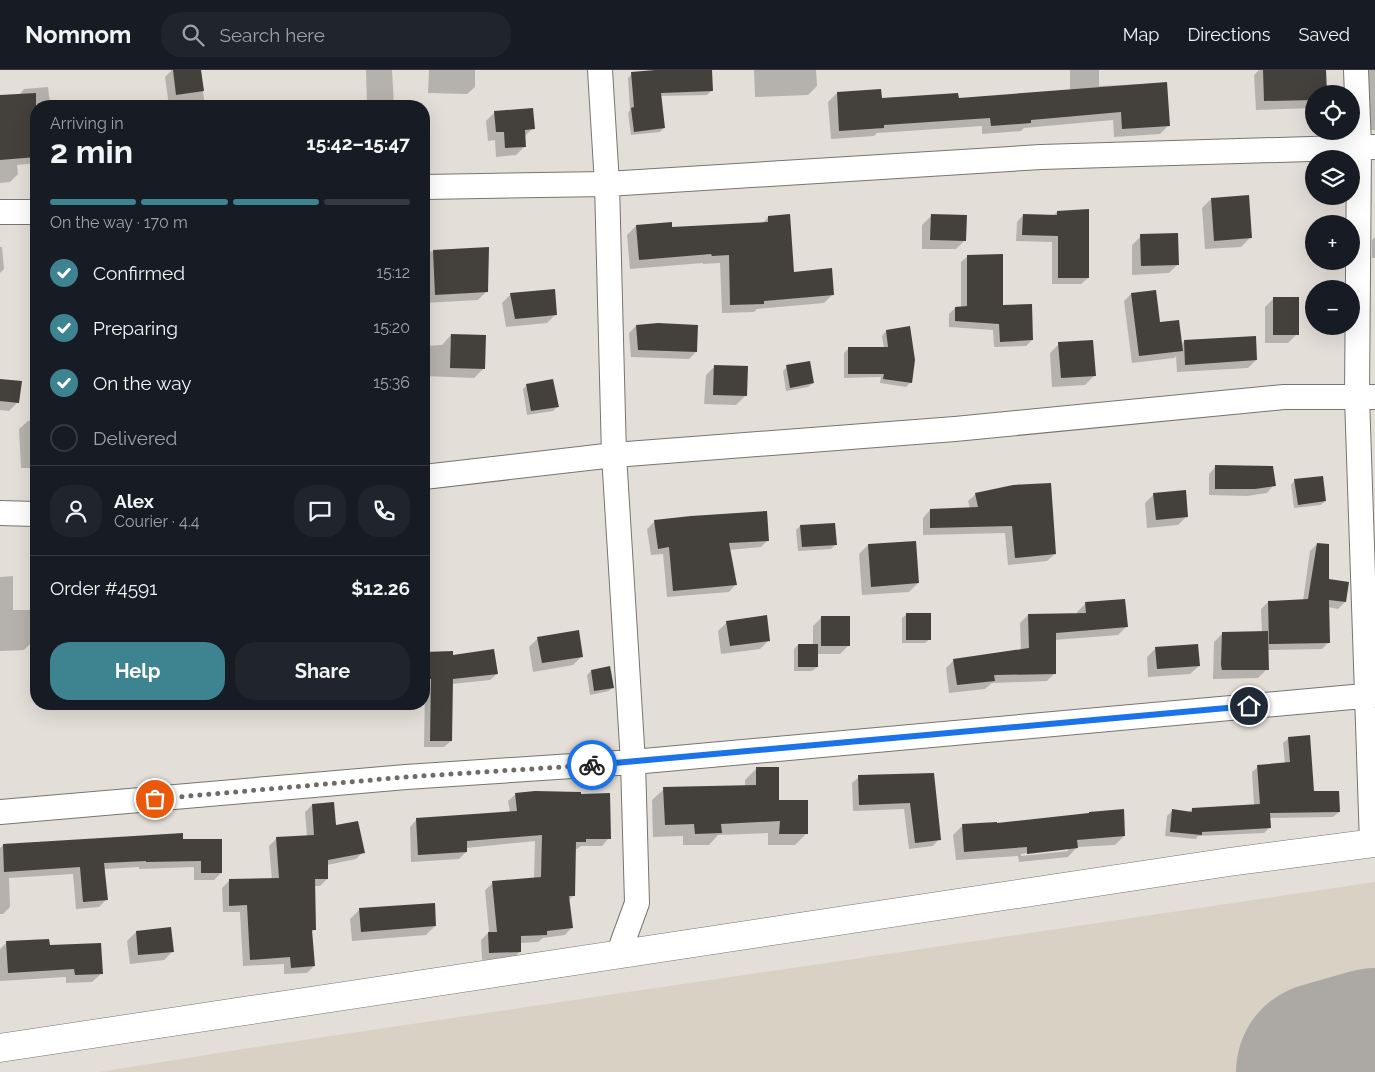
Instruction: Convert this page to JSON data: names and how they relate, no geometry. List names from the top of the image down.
{
  "page": {
    "header": "Nomnom",
    "search": "Search here",
    "nav": ["Map", "Directions", "Saved"],
    "map_buttons": ["+", "−"],
    "heading": ["2 min", "Arriving in", "15:42–15:47"],
    "panel": [
      "Alex",
      "Courier · 4.4",
      "Order #4591",
      "$12.26"
    ],
    "bar": "On the way · 170 m",
    "list": [
      ["Confirmed", "15:12"],
      ["Preparing", "15:20"],
      ["On the way", "15:36"],
      "Delivered"
    ],
    "buttons": ["Help", "Share"]
  }
}
